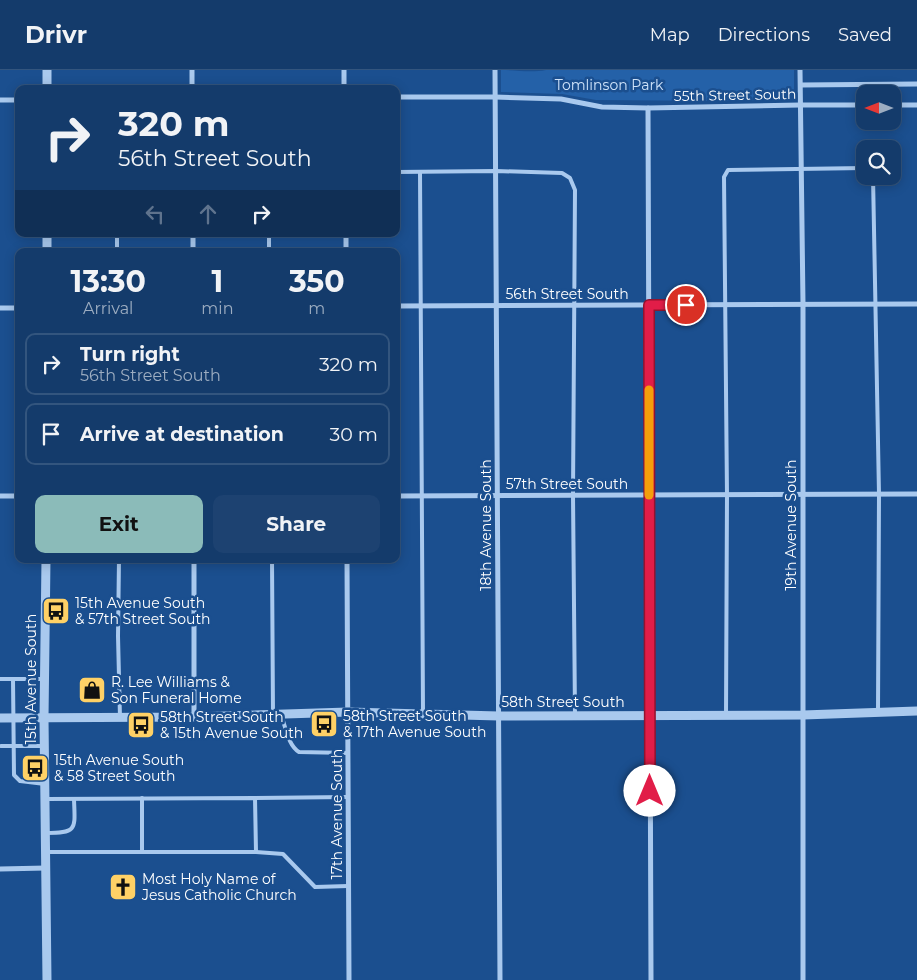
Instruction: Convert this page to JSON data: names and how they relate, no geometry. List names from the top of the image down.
{
  "streets": {
    "street": [
      "55th Street South",
      "56th Street South",
      "57th Street South",
      "18th Avenue South",
      "19th Avenue South",
      "15th Avenue South",
      "58th Street South",
      "17th Avenue South"
    ]
  },
  "crossings": [
    ["55th Street South", "18th Avenue South"],
    ["55th Street South", "19th Avenue South"],
    ["56th Street South", "18th Avenue South"],
    ["56th Street South", "19th Avenue South"],
    ["57th Street South", "18th Avenue South"],
    ["57th Street South", "19th Avenue South"],
    ["18th Avenue South", "58th Street South"],
    ["19th Avenue South", "58th Street South"],
    ["15th Avenue South", "58th Street South"],
    ["58th Street South", "17th Avenue South"]
  ],
  "parks": ["Tomlinson Park"],
  "places": {
    "bus stop": [
      "15th Avenue South & 57th Street South",
      "58th Street South & 17th Avenue South",
      "58th Street South & 15th Avenue South",
      "15th Avenue South & 58 Street South"
    ],
    "shop": ["R. Lee Williams & Son Funeral Home"],
    "church": ["Most Holy Name of Jesus Catholic Church"]
  },
  "north": "left",
  "page": {
    "header": "Drivr",
    "nav": ["Map", "Directions", "Saved"],
    "turn": ["320 m", "56th Street South"],
    "eta": [
      "13:30",
      "Arrival",
      "1",
      "min",
      "350",
      "m"
    ],
    "list": [
      {
        "name": "Turn right",
        "note": "56th Street South",
        "value": "320 m"
      },
      {
        "name": "Arrive at destination",
        "value": "30 m"
      }
    ],
    "buttons": ["Exit", "Share"]
  }
}
